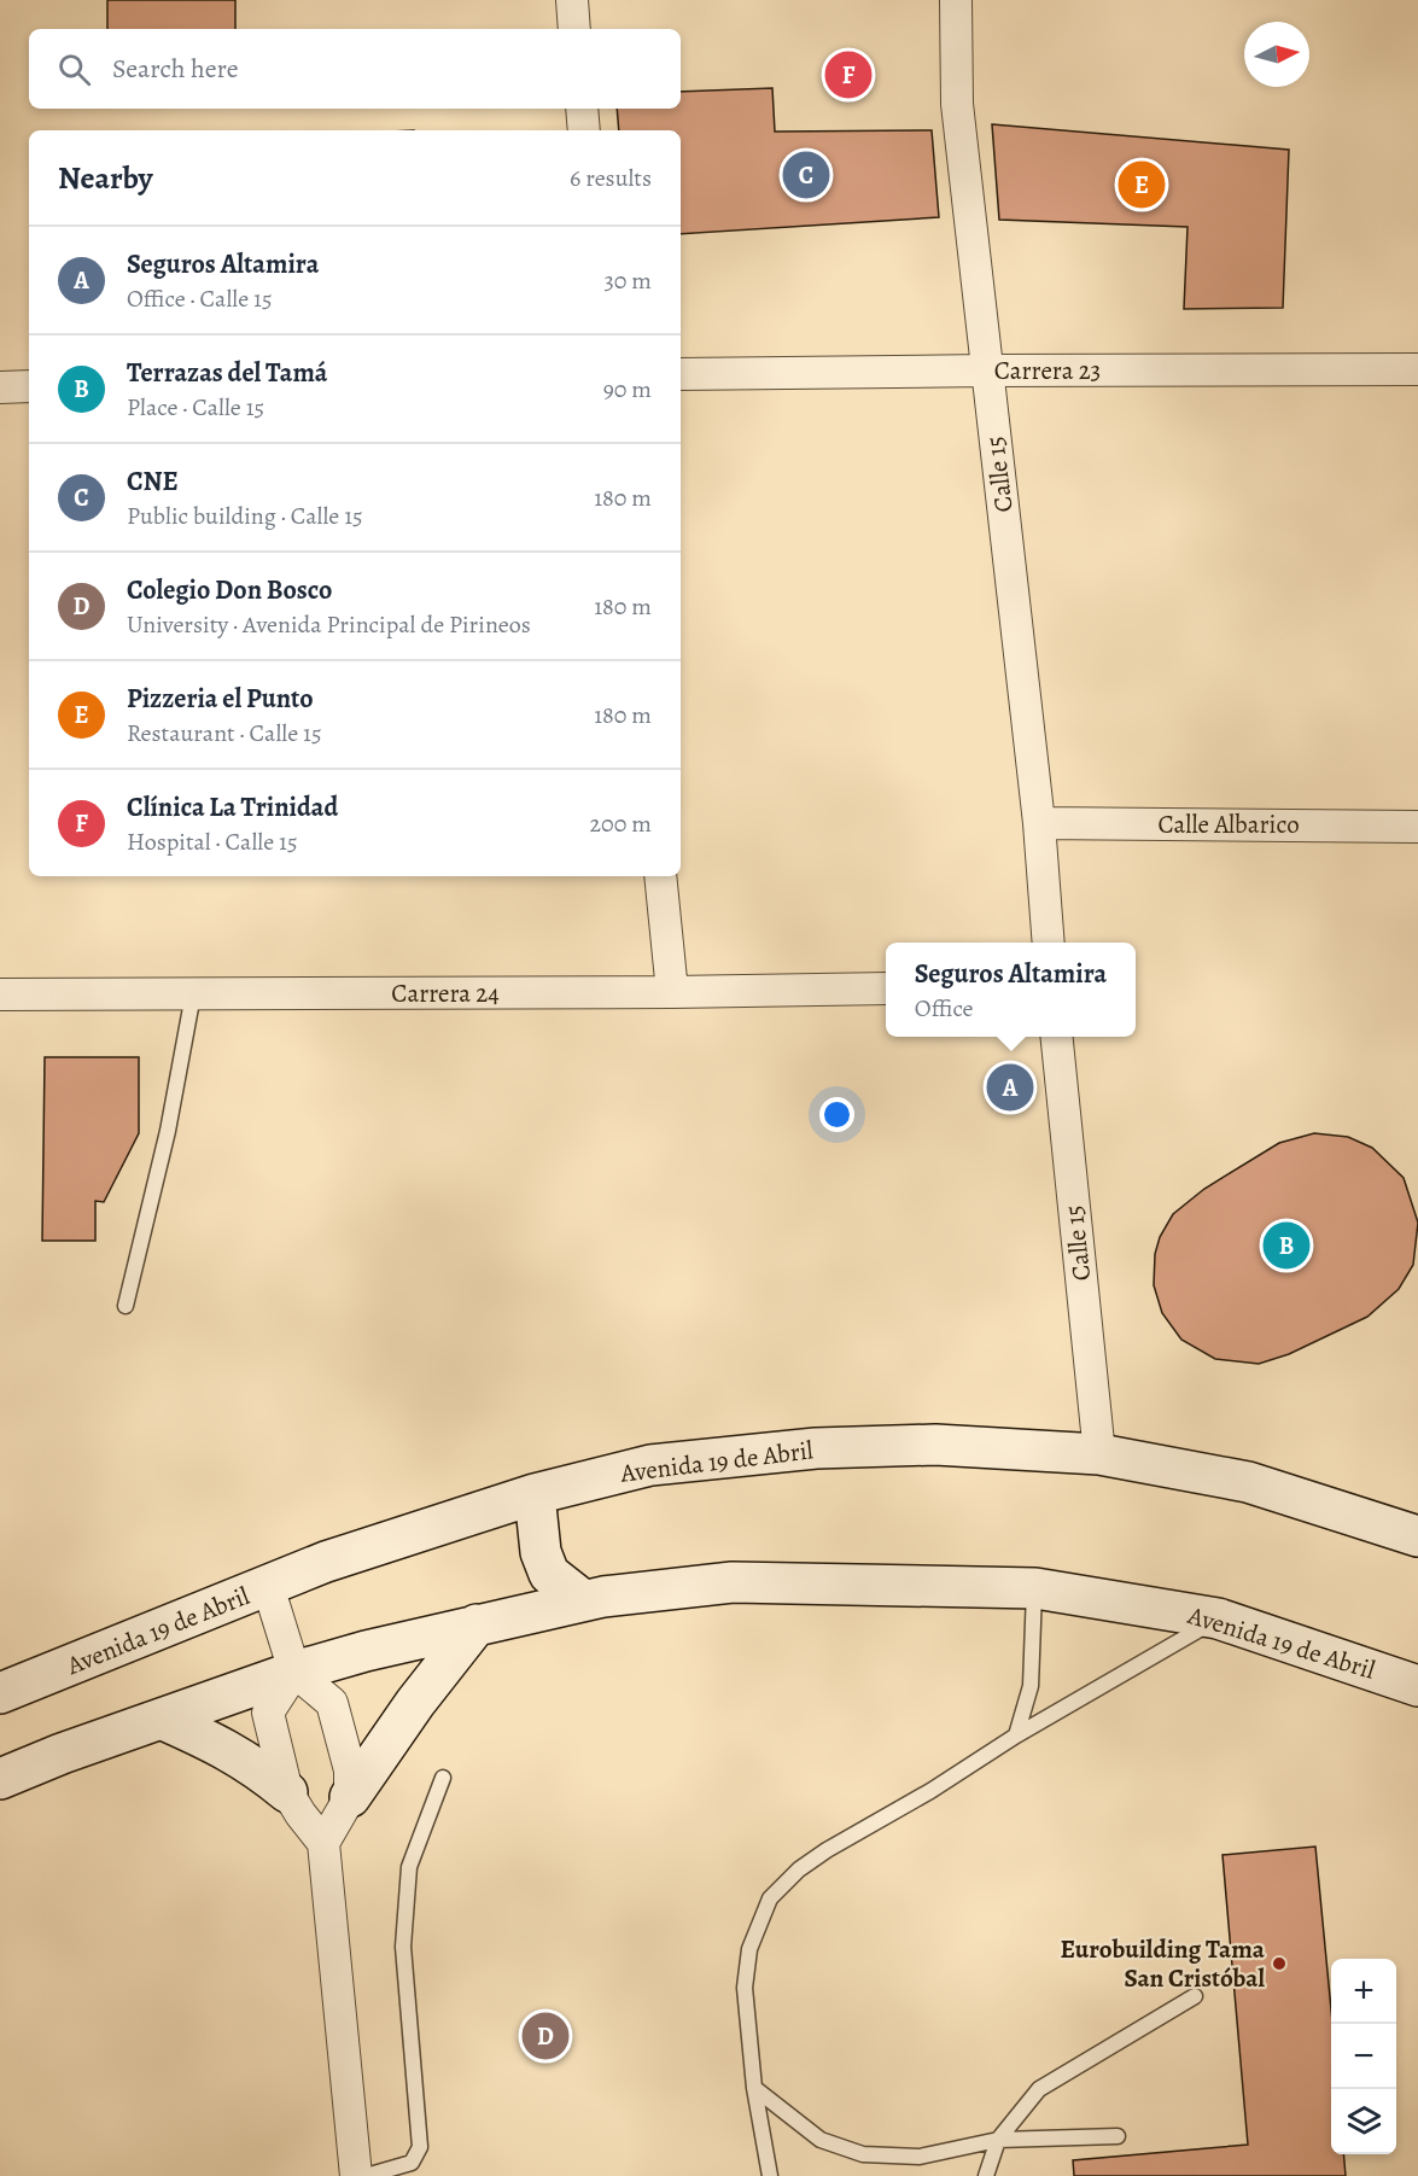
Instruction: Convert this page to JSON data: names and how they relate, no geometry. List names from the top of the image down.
{
  "streets": {
    "main road": ["Avenida 19 de Abril"],
    "street": [
      "Carrera 23",
      "Calle 15",
      "Calle Albarico",
      "Carrera 24"
    ]
  },
  "crossings": [
    ["Carrera 23", "Calle 15"],
    ["Calle 15", "Calle Albarico"],
    ["Calle 15", "Avenida 19 de Abril"]
  ],
  "places": ["Eurobuilding Tama San Cristóbal"],
  "north": "right",
  "page": {
    "search": "Search here",
    "pins": [
      "F",
      "C",
      "E",
      "A",
      "B",
      "D"
    ],
    "heading": ["Nearby", "6 results"],
    "list": [
      {
        "mark": "A",
        "name": "Seguros Altamira",
        "note": "Office · Calle 15",
        "value": "30 m"
      },
      {
        "mark": "B",
        "name": "Terrazas del Tamá",
        "note": "Place · Calle 15",
        "value": "90 m"
      },
      {
        "mark": "C",
        "name": "CNE",
        "note": "Public building · Calle 15",
        "value": "180 m"
      },
      {
        "mark": "D",
        "name": "Colegio Don Bosco",
        "note": "University · Avenida Principal de Pirineos",
        "value": "180 m"
      },
      {
        "mark": "E",
        "name": "Pizzeria el Punto",
        "note": "Restaurant · Calle 15",
        "value": "180 m"
      },
      {
        "mark": "F",
        "name": "Clínica La Trinidad",
        "note": "Hospital · Calle 15",
        "value": "200 m"
      }
    ],
    "popup": ["Seguros Altamira", "Office"],
    "map_buttons": ["+", "−"]
  }
}
